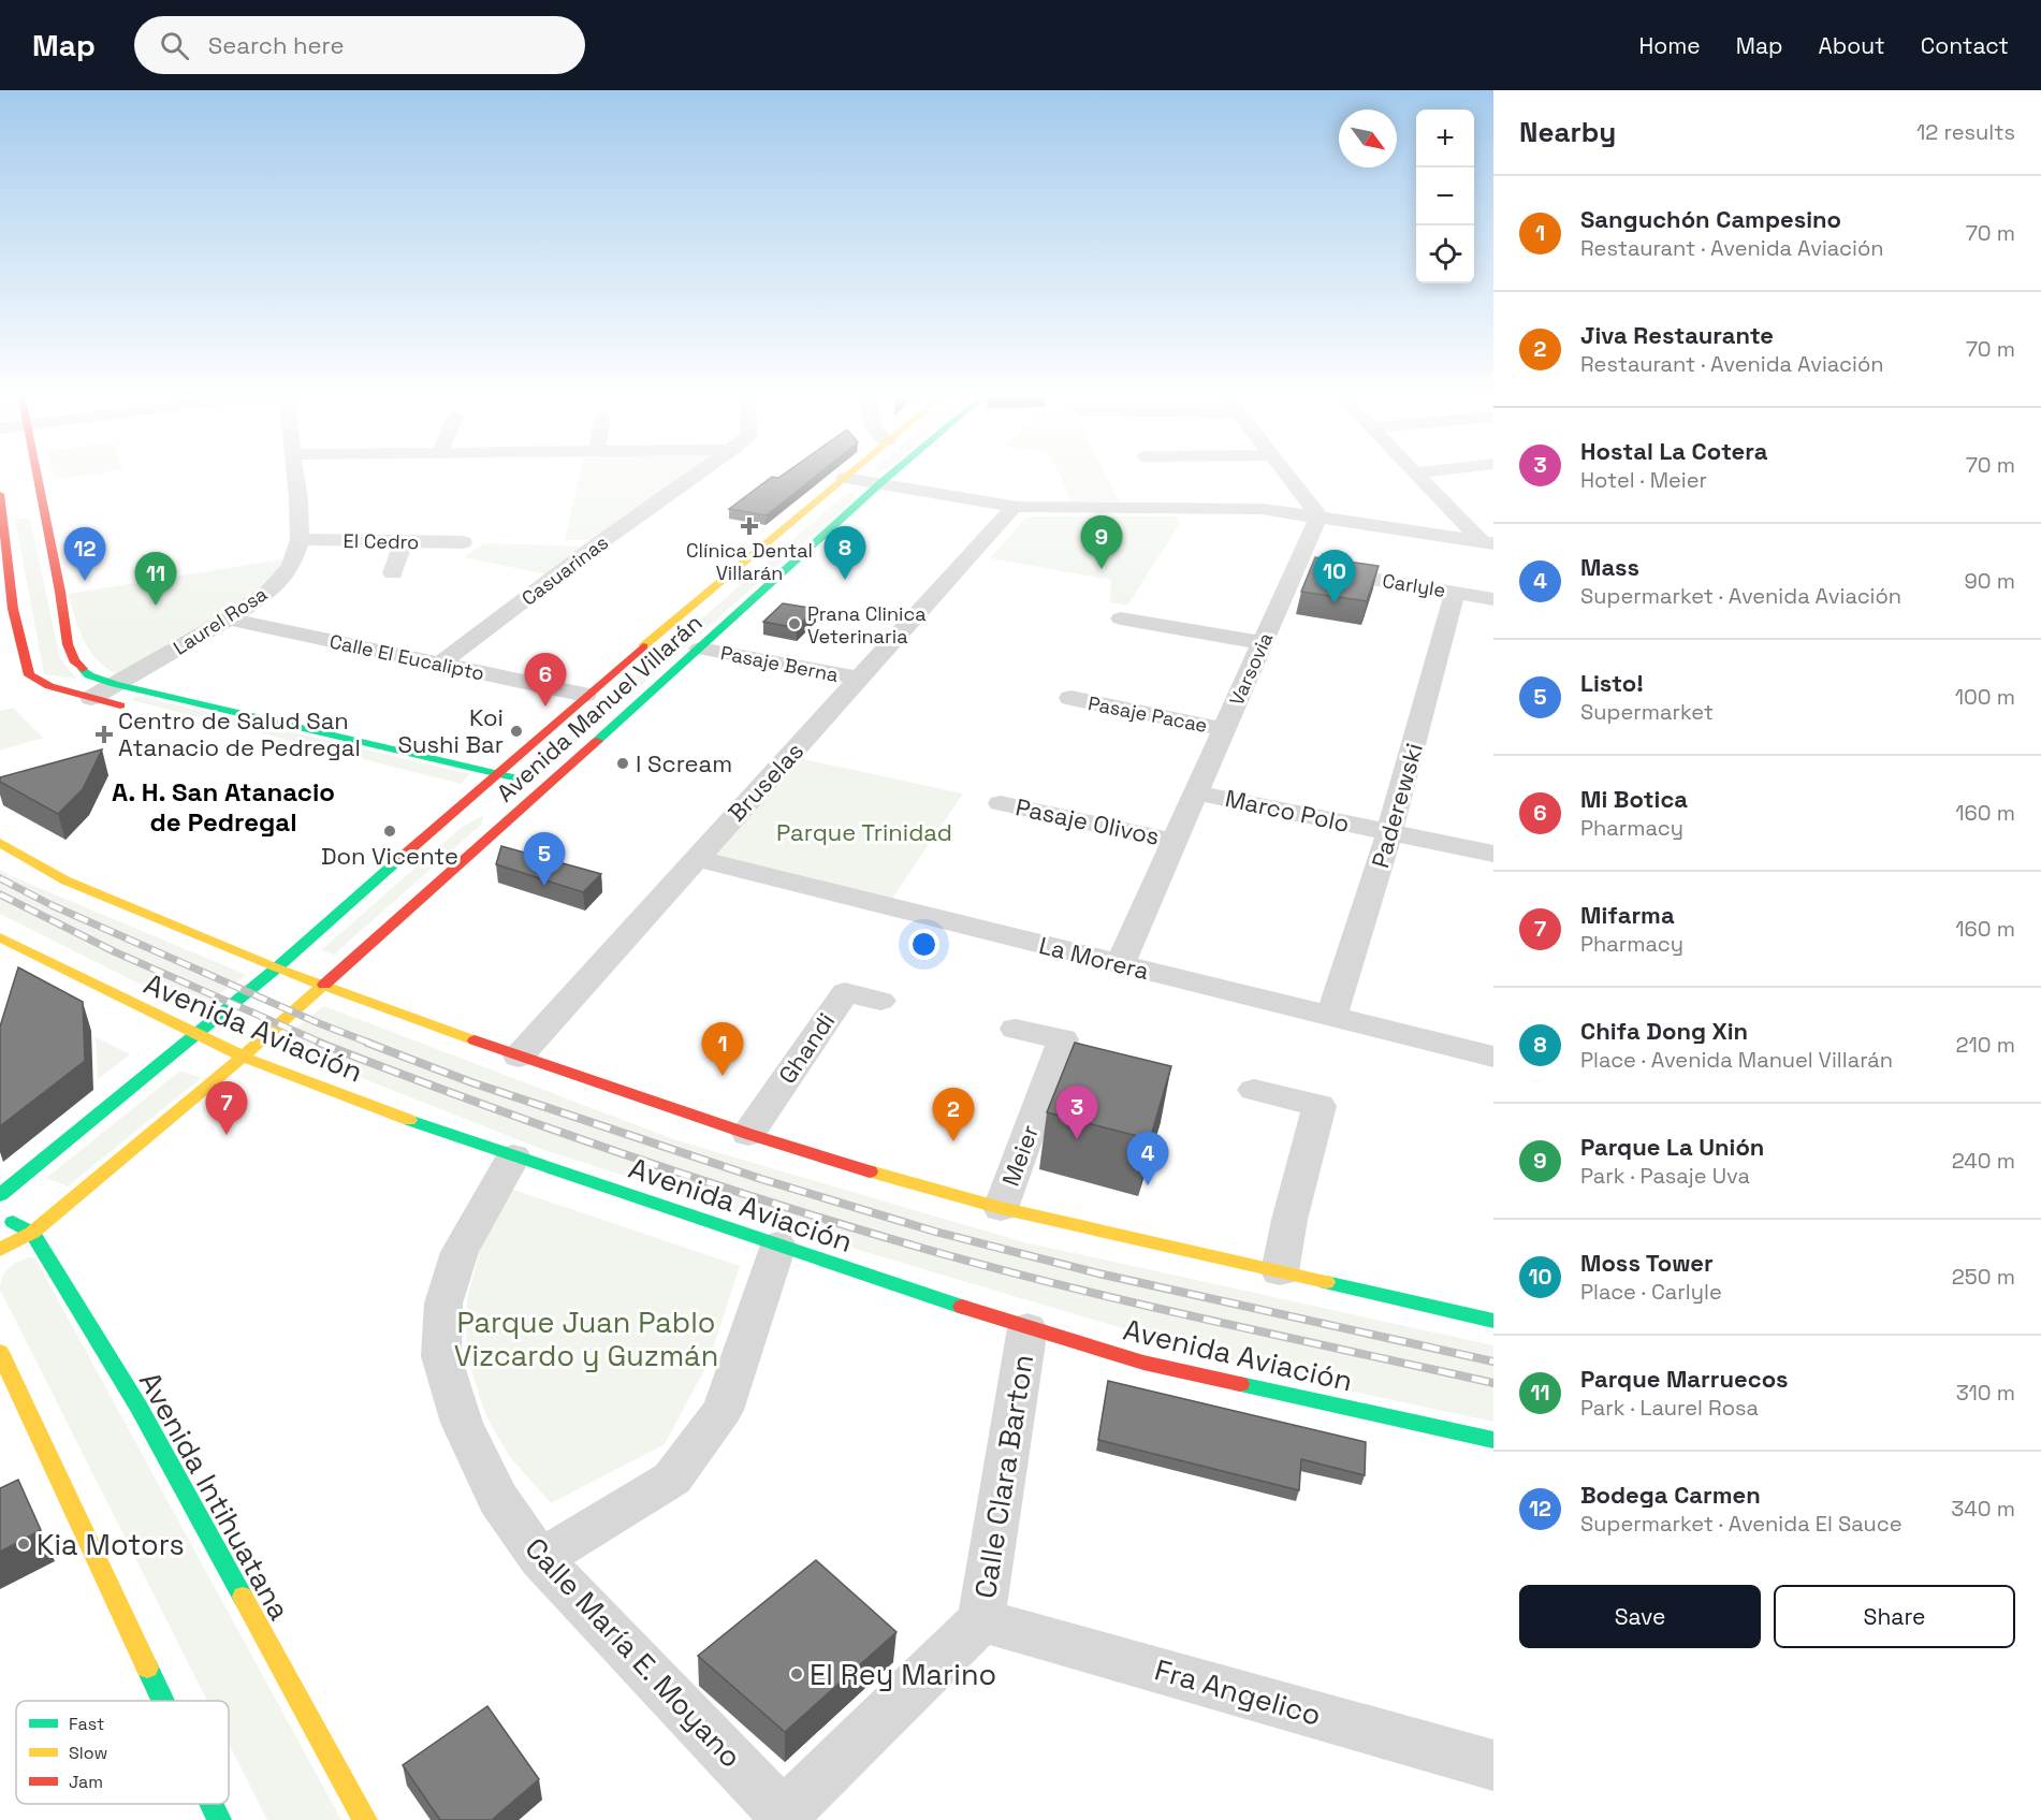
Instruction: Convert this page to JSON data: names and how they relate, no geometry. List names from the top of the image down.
{
  "streets": {
    "main road": ["Avenida Manuel Villarán", "Avenida Aviación", "Avenida Intihuatana"],
    "street": [
      "El Cedro",
      "Casuarinas",
      "Carlyle",
      "Laurel Rosa",
      "Calle El Eucalipto",
      "Pasaje Berna",
      "Varsovia",
      "Pasaje Pacae",
      "Bruselas",
      "Paderewski",
      "Marco Polo",
      "Pasaje Olivos",
      "La Morera",
      "Ghandi",
      "Meier",
      "Calle Clara Barton",
      "Calle María E. Moyano",
      "Fra Angelico"
    ]
  },
  "crossings": [
    ["El Cedro", "Laurel Rosa"],
    ["Casuarinas", "Calle El Eucalipto"],
    ["Carlyle", "Varsovia"],
    ["Carlyle", "Paderewski"],
    ["Laurel Rosa", "Calle El Eucalipto"],
    ["Calle El Eucalipto", "Avenida Manuel Villarán"],
    ["Pasaje Berna", "Avenida Manuel Villarán"],
    ["Pasaje Berna", "Bruselas"],
    ["Varsovia", "Pasaje Pacae"],
    ["Varsovia", "Marco Polo"],
    ["Varsovia", "Pasaje Olivos"],
    ["Varsovia", "La Morera"],
    ["Avenida Manuel Villarán", "Avenida Aviación"],
    ["Avenida Manuel Villarán", "Avenida Intihuatana"],
    ["Bruselas", "La Morera"],
    ["Paderewski", "Marco Polo"],
    ["Paderewski", "La Morera"],
    ["Avenida Aviación", "Calle Clara Barton"],
    ["Avenida Aviación", "Calle María E. Moyano"],
    ["Calle Clara Barton", "Calle María E. Moyano"],
    ["Calle Clara Barton", "Fra Angelico"]
  ],
  "districts": ["A. H. San Atanacio de Pedregal"],
  "parks": ["Parque Trinidad", "Parque Juan Pablo Vizcardo y Guzmán"],
  "places": {
    "health": ["Clínica Dental Villarán", "Centro de Salud San Atanacio de Pedregal"],
    "other": [
      "Prana Clinica Veterinaria",
      "Koi Sushi Bar",
      "I Scream",
      "Don Vicente",
      "Kia Motors",
      "El Rey Marino"
    ]
  },
  "legend": ["Fast", "Slow", "Jam"],
  "north": "bottom right",
  "page": {
    "header": "Map",
    "search": "Search here",
    "nav": [
      "Home",
      "Map",
      "About",
      "Contact"
    ],
    "heading": ["Nearby", "12 results"],
    "map_buttons": ["+", "−"],
    "list": [
      {
        "mark": "1",
        "name": "Sanguchón Campesino",
        "note": "Restaurant · Avenida Aviación",
        "value": "70 m"
      },
      {
        "mark": "2",
        "name": "Jiva Restaurante",
        "note": "Restaurant · Avenida Aviación",
        "value": "70 m"
      },
      {
        "mark": "3",
        "name": "Hostal La Cotera",
        "note": "Hotel · Meier",
        "value": "70 m"
      },
      {
        "mark": "4",
        "name": "Mass",
        "note": "Supermarket · Avenida Aviación",
        "value": "90 m"
      },
      {
        "mark": "5",
        "name": "Listo!",
        "note": "Supermarket",
        "value": "100 m"
      },
      {
        "mark": "6",
        "name": "Mi Botica",
        "note": "Pharmacy",
        "value": "160 m"
      },
      {
        "mark": "7",
        "name": "Mifarma",
        "note": "Pharmacy",
        "value": "160 m"
      },
      {
        "mark": "8",
        "name": "Chifa Dong Xin",
        "note": "Place · Avenida Manuel Villarán",
        "value": "210 m"
      },
      {
        "mark": "9",
        "name": "Parque La Unión",
        "note": "Park · Pasaje Uva",
        "value": "240 m"
      },
      {
        "mark": "10",
        "name": "Moss Tower",
        "note": "Place · Carlyle",
        "value": "250 m"
      },
      {
        "mark": "11",
        "name": "Parque Marruecos",
        "note": "Park · Laurel Rosa",
        "value": "310 m"
      },
      {
        "mark": "12",
        "name": "Bodega Carmen",
        "note": "Supermarket · Avenida El Sauce",
        "value": "340 m"
      }
    ],
    "pins": [
      "9",
      "8",
      "12",
      "10",
      "11",
      "6",
      "5",
      "1",
      "7",
      "3",
      "2",
      "4"
    ],
    "buttons": ["Save", "Share"]
  }
}
